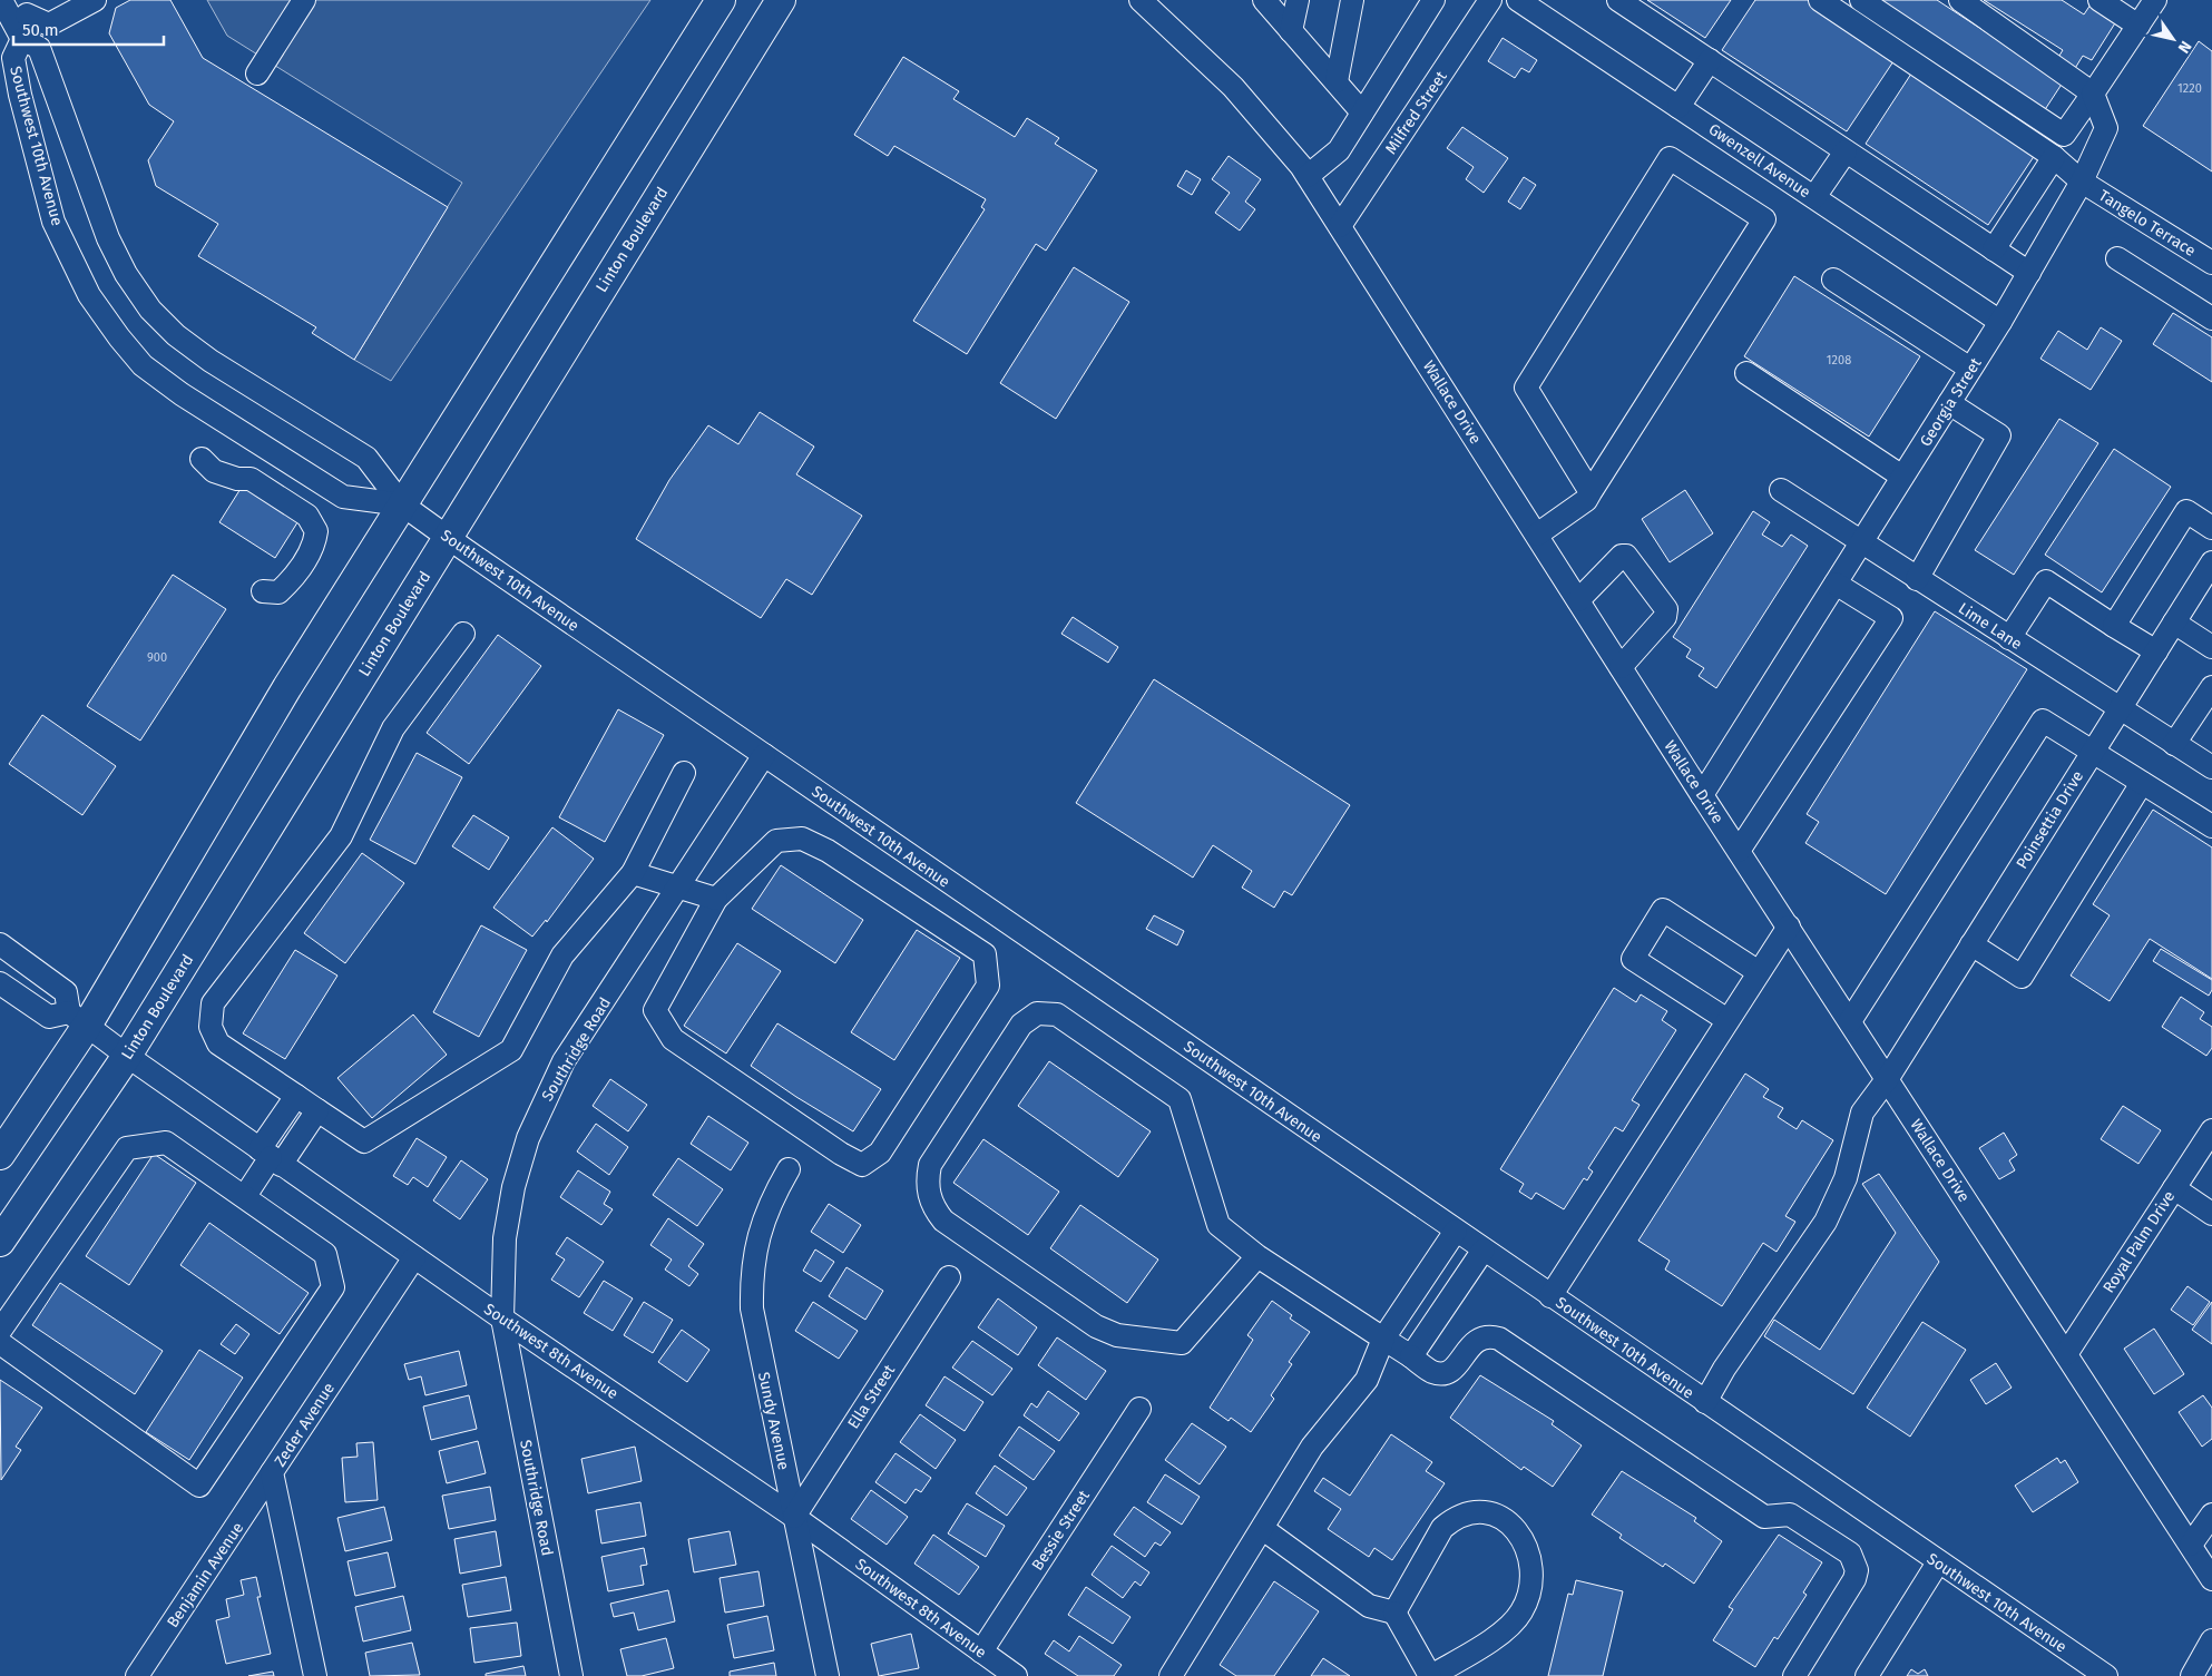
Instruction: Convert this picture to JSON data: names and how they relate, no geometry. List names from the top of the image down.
{
  "streets": {
    "main road": ["Linton Boulevard"],
    "street": [
      "Milfred Street",
      "Southwest 10th Avenue",
      "Gwenzell Avenue",
      "Tangelo Terrace",
      "Wallace Drive",
      "Georgia Street",
      "Lime Lane",
      "Poinsettia Drive",
      "Southridge Road",
      "Royal Palm Drive",
      "Southwest 8th Avenue",
      "Ella Street",
      "Sundy Avenue",
      "Zeder Avenue",
      "Bessie Street",
      "Benjamin Avenue"
    ]
  },
  "crossings": [
    ["Milfred Street", "Wallace Drive"],
    ["Southwest 10th Avenue", "Linton Boulevard"],
    ["Southwest 10th Avenue", "Poinsettia Drive"],
    ["Southwest 10th Avenue", "Southridge Road"],
    ["Gwenzell Avenue", "Georgia Street"],
    ["Tangelo Terrace", "Georgia Street"],
    ["Linton Boulevard", "Southwest 8th Avenue"],
    ["Wallace Drive", "Georgia Street"],
    ["Wallace Drive", "Poinsettia Drive"],
    ["Wallace Drive", "Royal Palm Drive"],
    ["Georgia Street", "Lime Lane"],
    ["Lime Lane", "Poinsettia Drive"],
    ["Southridge Road", "Southwest 8th Avenue"],
    ["Southwest 8th Avenue", "Ella Street"],
    ["Southwest 8th Avenue", "Sundy Avenue"],
    ["Southwest 8th Avenue", "Zeder Avenue"],
    ["Southwest 8th Avenue", "Bessie Street"],
    ["Ella Street", "Sundy Avenue"],
    ["Zeder Avenue", "Benjamin Avenue"]
  ],
  "house_numbers": ["1220", "1208", "900"],
  "scale_bar": "50 m",
  "north": "bottom right"
}
